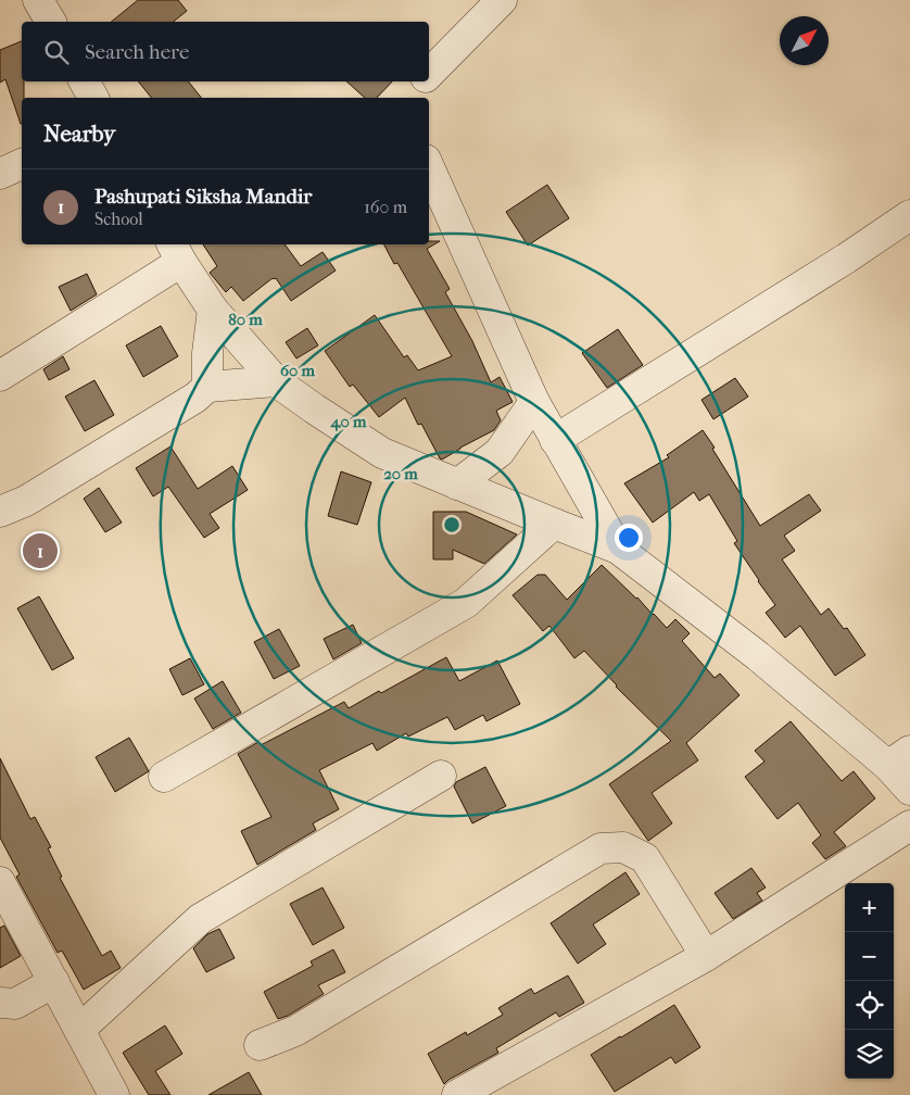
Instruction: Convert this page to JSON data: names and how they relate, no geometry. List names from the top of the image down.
{
  "north": "top right",
  "page": {
    "search": "Search here",
    "heading": "Nearby",
    "list": [
      {
        "mark": "1",
        "name": "Pashupati Siksha Mandir",
        "note": "School",
        "value": "160 m"
      }
    ],
    "pins": "1",
    "map_buttons": ["+", "−"]
  },
  "rings": [
    "80 m",
    "60 m",
    "40 m",
    "20 m"
  ]
}
